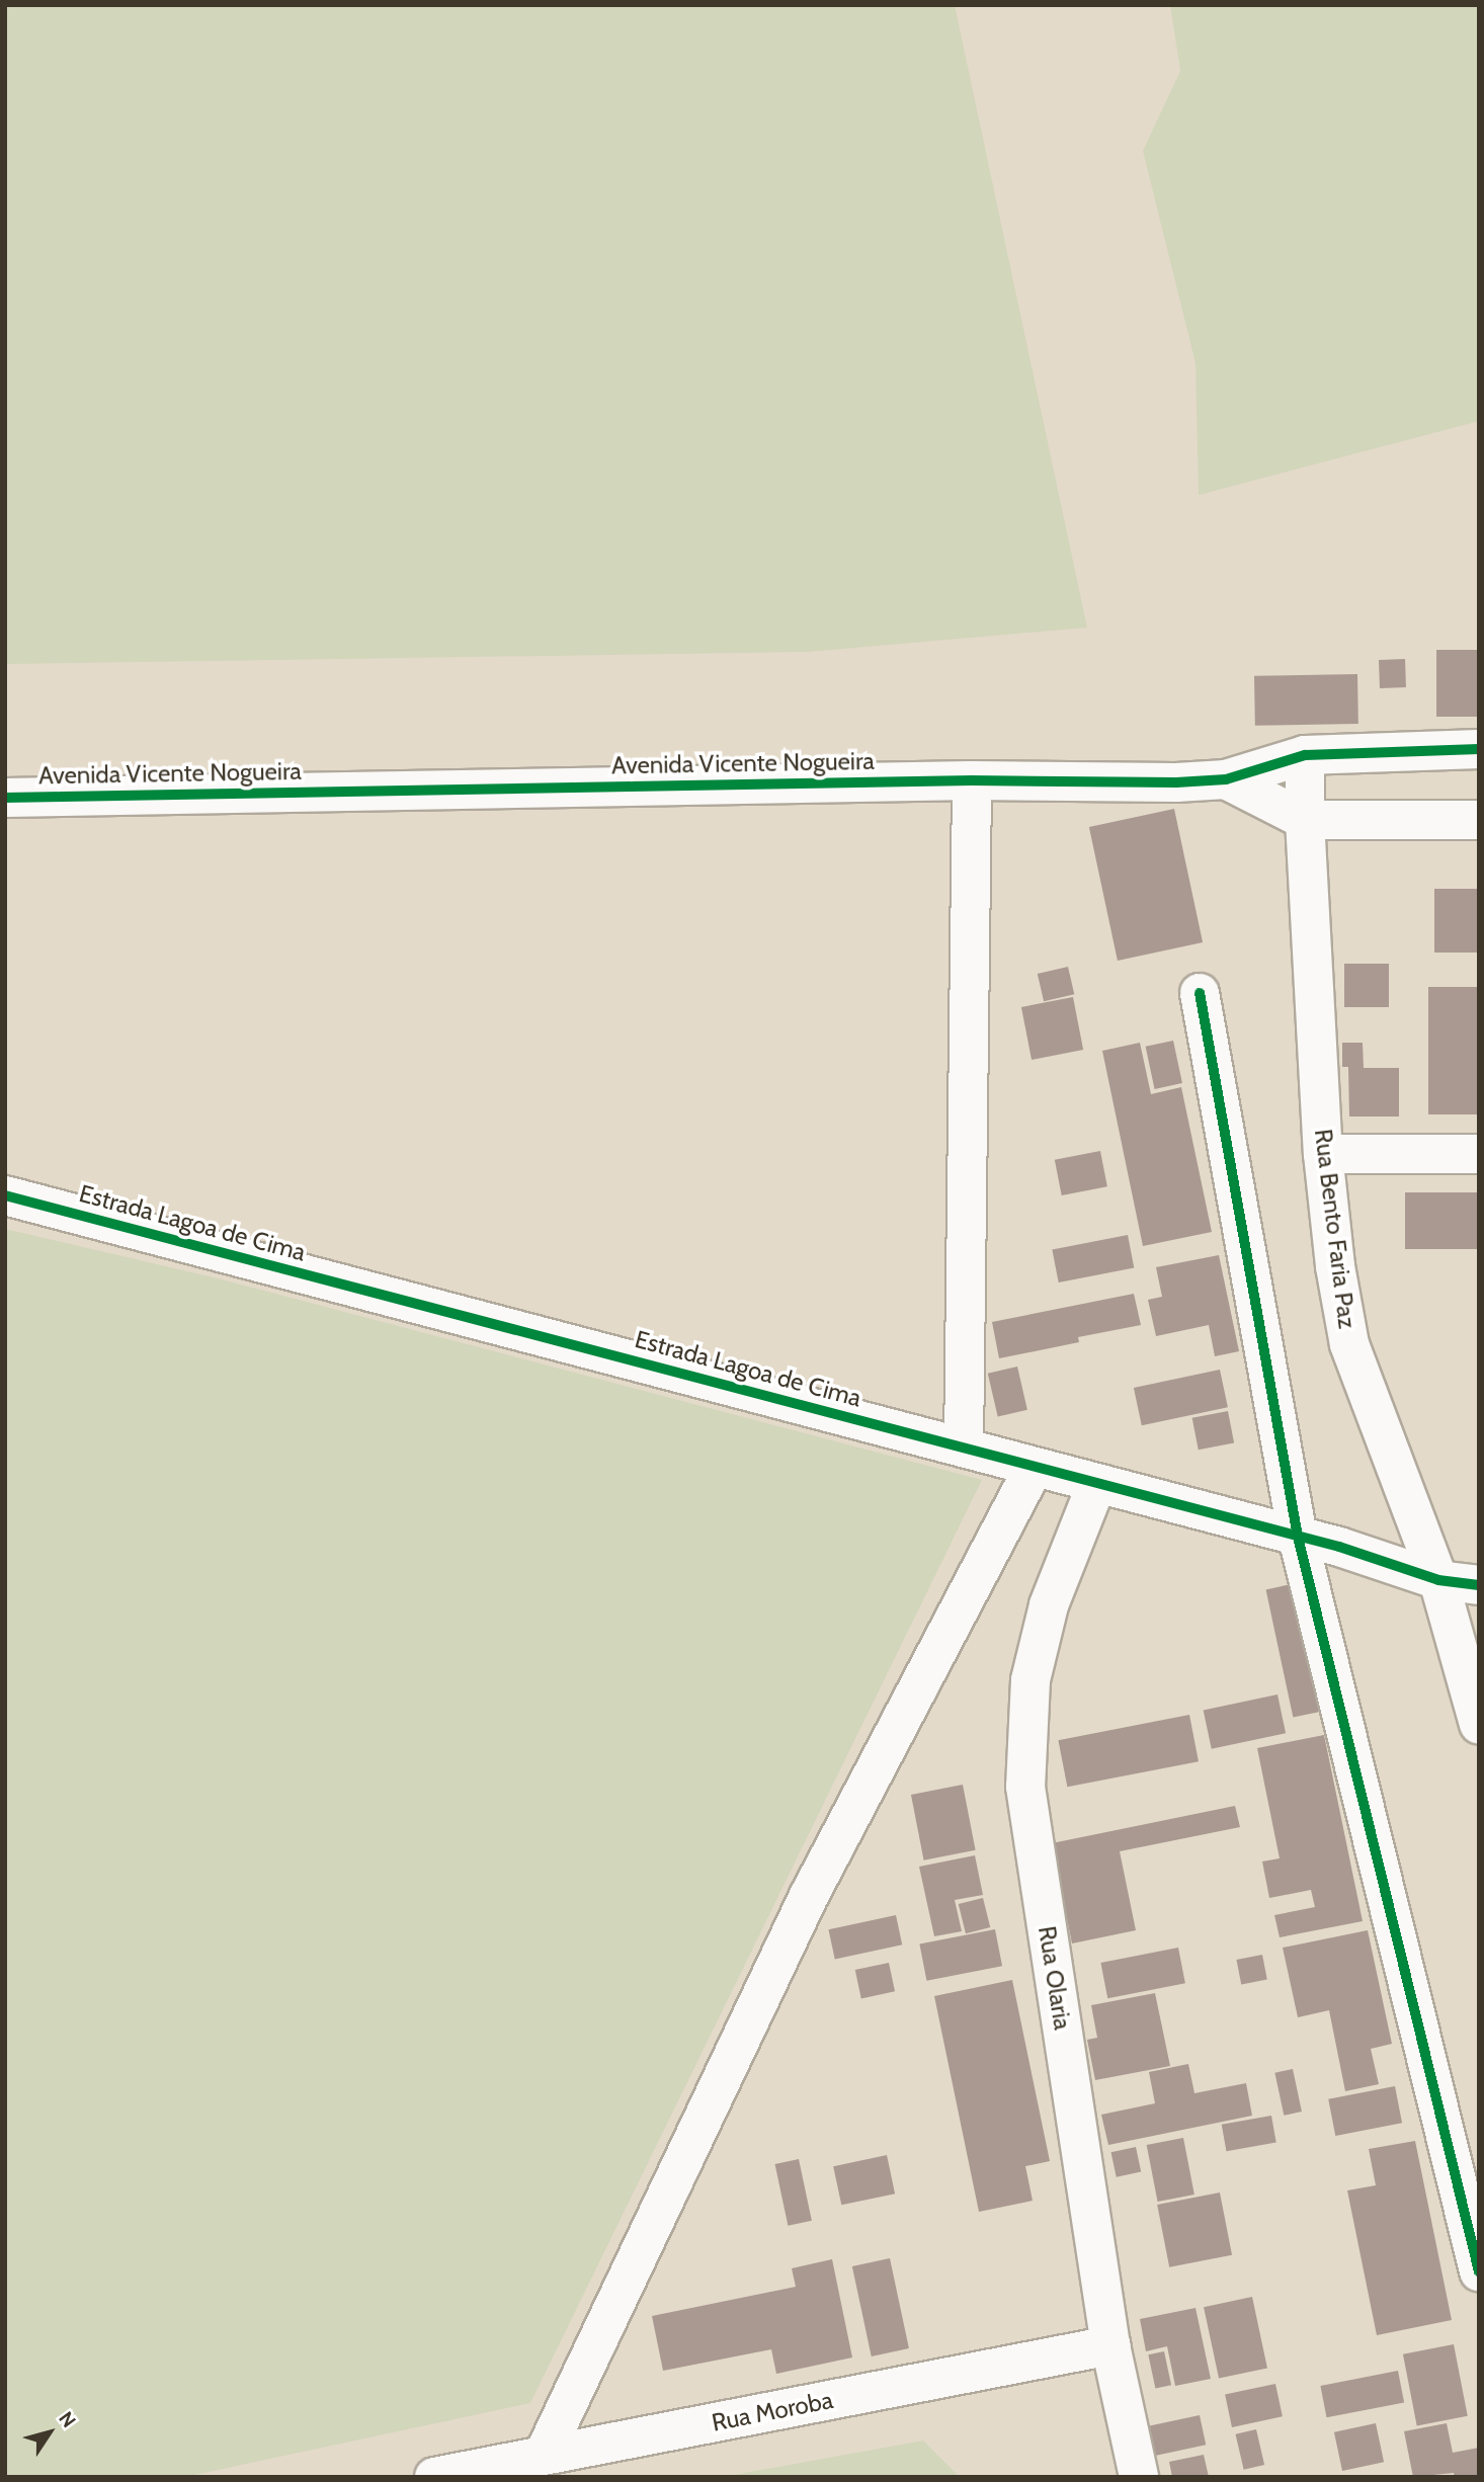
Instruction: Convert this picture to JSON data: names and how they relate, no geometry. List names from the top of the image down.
{
  "streets": {
    "street": [
      "Avenida Vicente Nogueira",
      "Estrada Lagoa de Cima",
      "Rua Bento Faria Paz",
      "Rua Olaria",
      "Rua Moroba"
    ]
  },
  "crossings": [
    ["Avenida Vicente Nogueira", "Rua Bento Faria Paz"],
    ["Estrada Lagoa de Cima", "Rua Bento Faria Paz"],
    ["Estrada Lagoa de Cima", "Rua Olaria"],
    ["Rua Olaria", "Rua Moroba"]
  ],
  "north": "top right"
}
